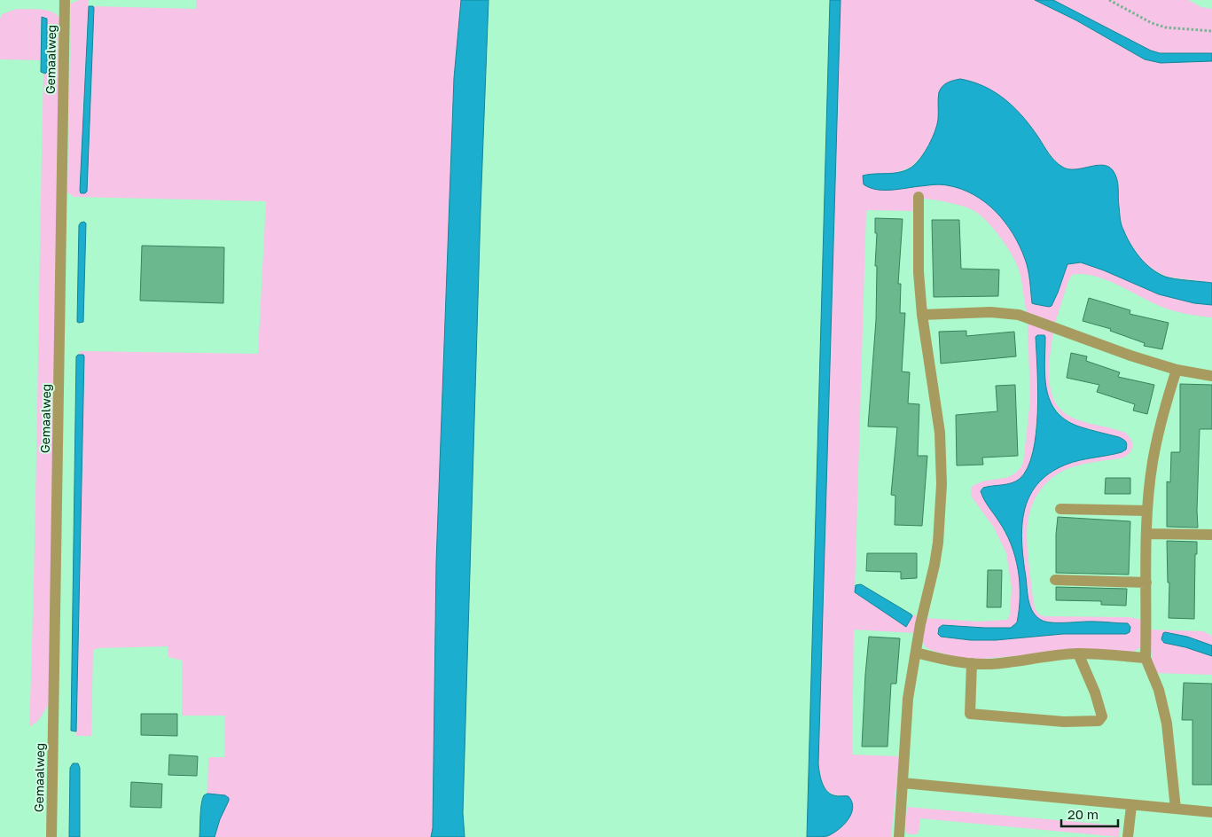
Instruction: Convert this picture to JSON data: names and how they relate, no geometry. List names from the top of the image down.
{
  "streets": {
    "street": ["Gemaalweg"]
  },
  "scale_bar": "20 m"
}
